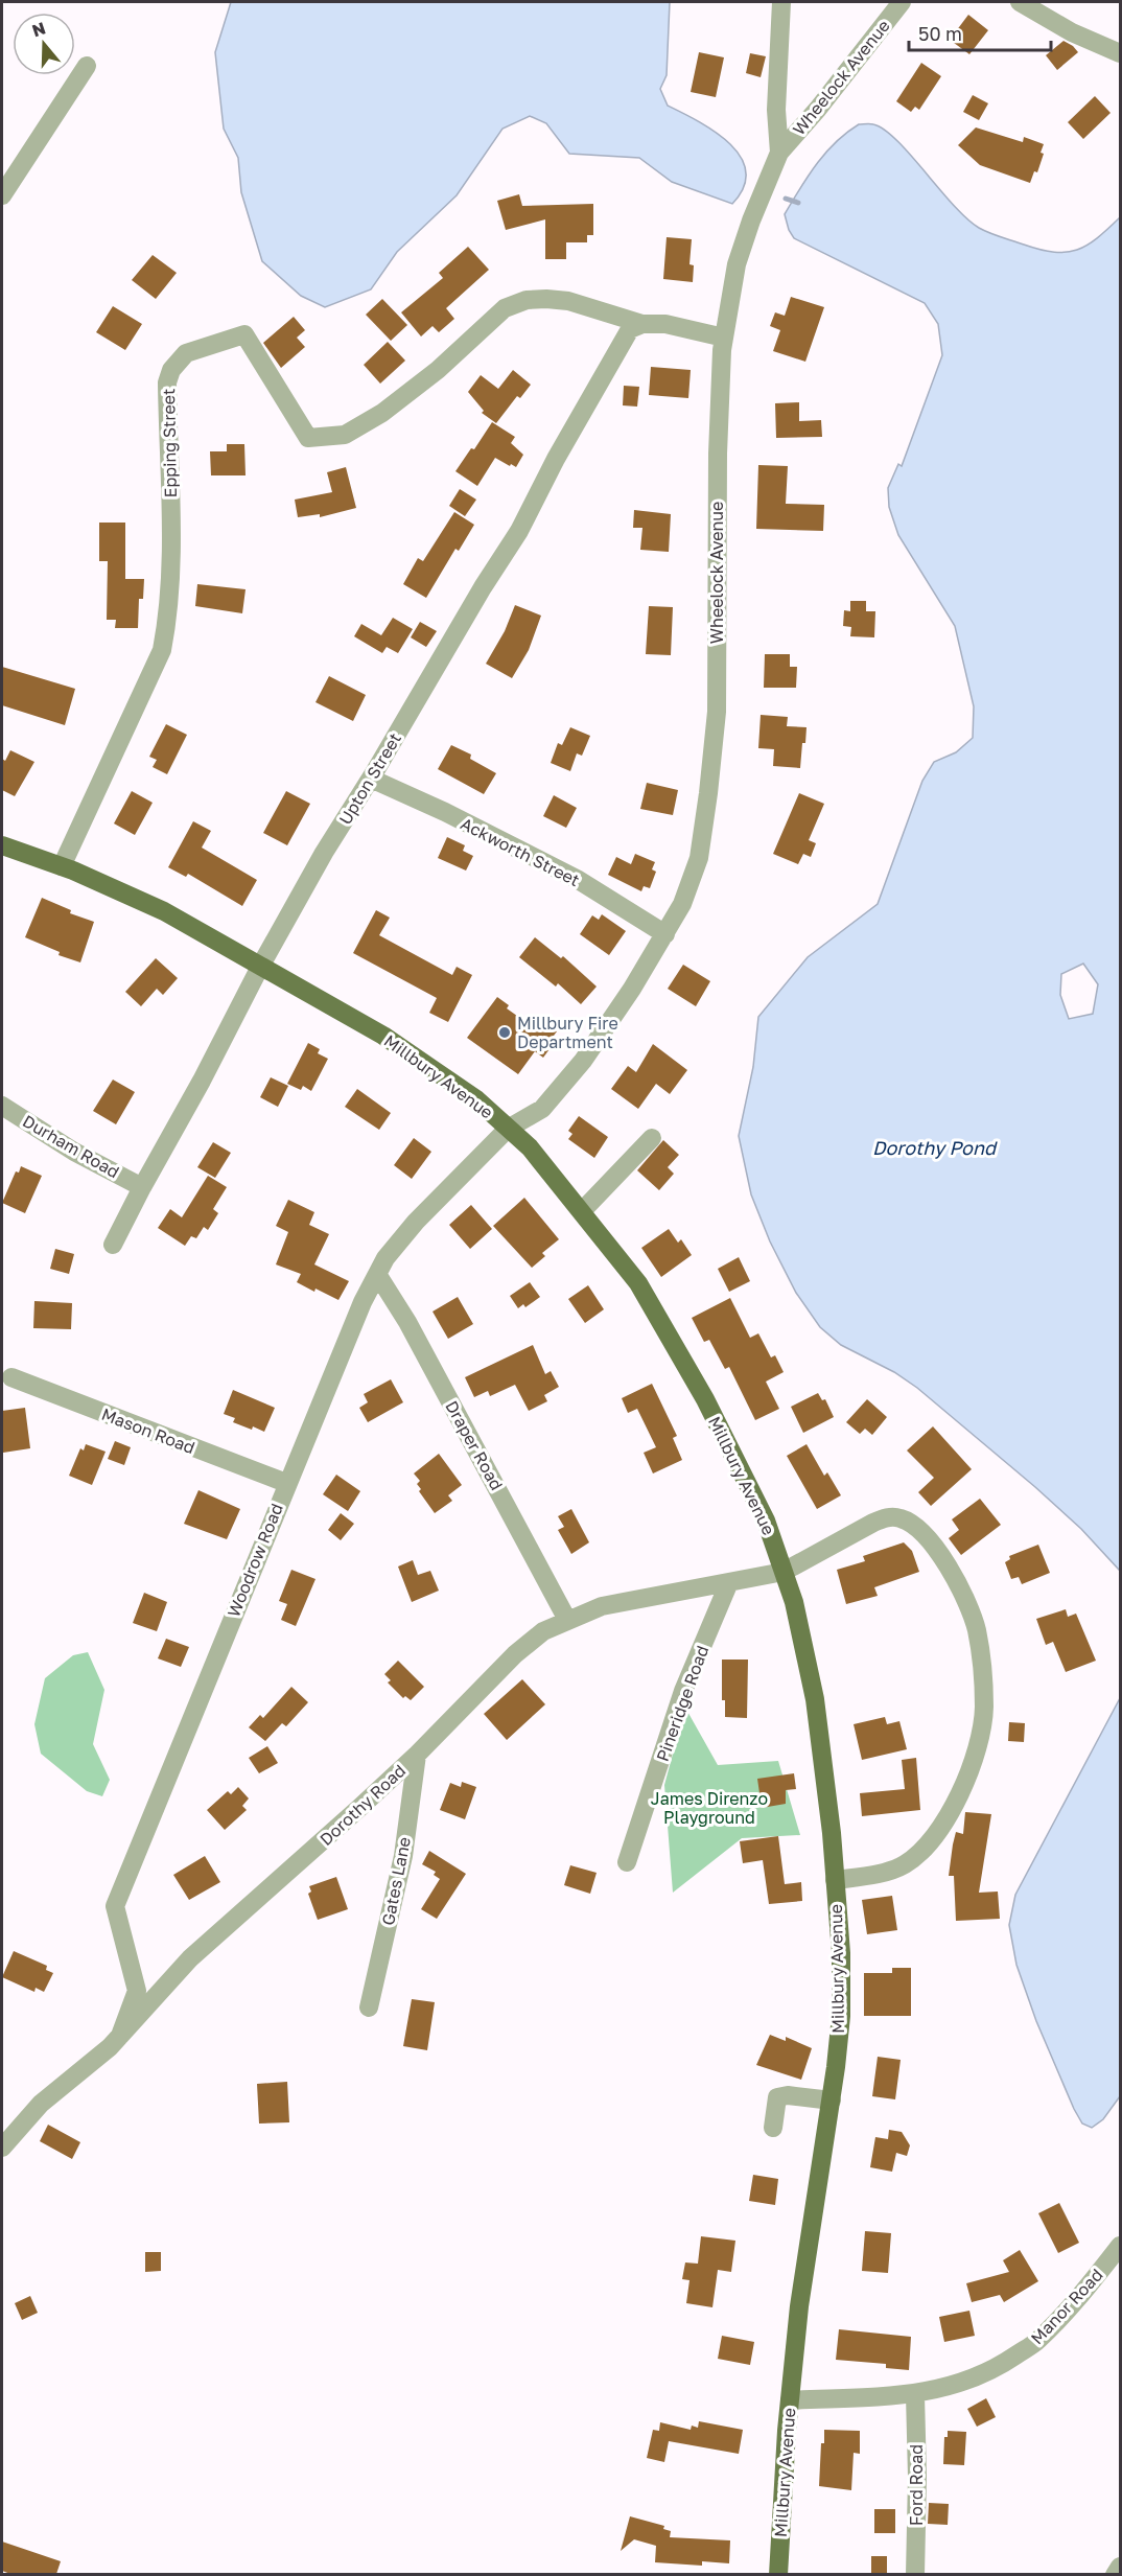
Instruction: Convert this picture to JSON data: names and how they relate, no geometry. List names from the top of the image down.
{
  "streets": {
    "main road": ["Millbury Avenue"],
    "street": [
      "Wheelock Avenue",
      "Epping Street",
      "Upton Street",
      "Ackworth Street",
      "Durham Road",
      "Mason Road",
      "Draper Road",
      "Woodrow Road",
      "Pineridge Road",
      "Dorothy Road",
      "Gates Lane",
      "Manor Road",
      "Ford Road"
    ]
  },
  "crossings": [
    ["Wheelock Avenue", "Epping Street"],
    ["Wheelock Avenue", "Ackworth Street"],
    ["Wheelock Avenue", "Millbury Avenue"],
    ["Wheelock Avenue", "Woodrow Road"],
    ["Epping Street", "Upton Street"],
    ["Epping Street", "Millbury Avenue"],
    ["Upton Street", "Ackworth Street"],
    ["Upton Street", "Millbury Avenue"],
    ["Upton Street", "Durham Road"],
    ["Millbury Avenue", "Woodrow Road"],
    ["Millbury Avenue", "Dorothy Road"],
    ["Millbury Avenue", "Manor Road"],
    ["Mason Road", "Woodrow Road"],
    ["Draper Road", "Woodrow Road"],
    ["Draper Road", "Dorothy Road"],
    ["Woodrow Road", "Dorothy Road"],
    ["Pineridge Road", "Dorothy Road"],
    ["Dorothy Road", "Gates Lane"],
    ["Manor Road", "Ford Road"]
  ],
  "water": ["Dorothy Pond"],
  "parks": ["James Direnzo Playground"],
  "places": ["Millbury Fire Department"],
  "scale_bar": "50 m",
  "north": "top"
}
